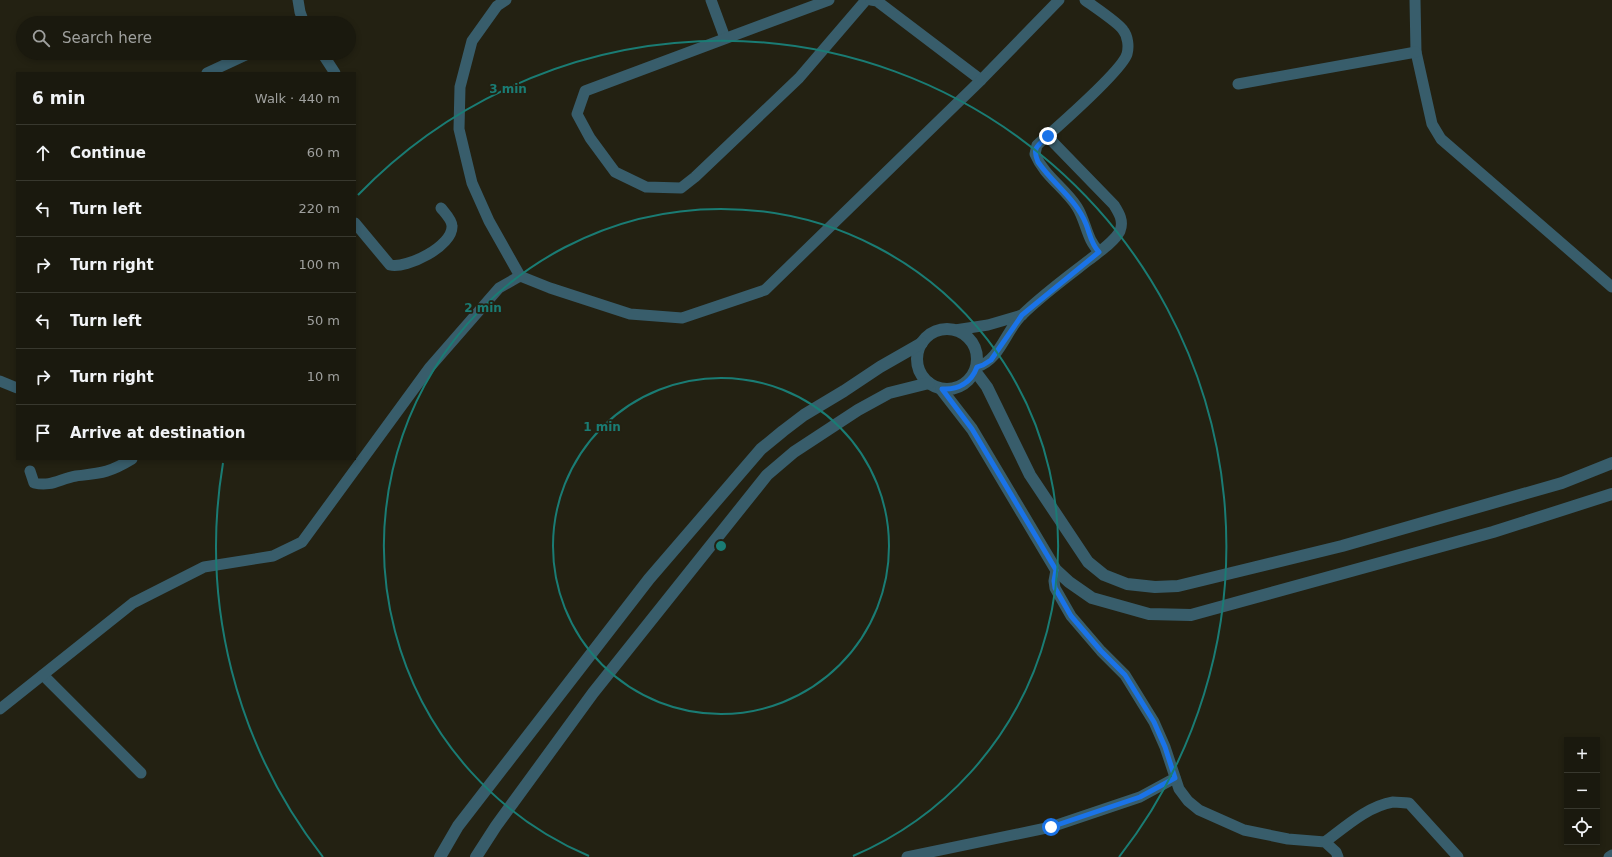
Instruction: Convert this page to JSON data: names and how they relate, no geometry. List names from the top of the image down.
{
  "page": {
    "search": "Search here",
    "heading": ["6 min", "Walk · 440 m"],
    "list": [
      ["Continue", "60 m"],
      ["Turn left", "220 m"],
      ["Turn right", "100 m"],
      ["Turn left", "50 m"],
      ["Turn right", "10 m"],
      "Arrive at destination"
    ],
    "map_buttons": ["+", "−"]
  },
  "rings": ["3 min", "2 min", "1 min"]
}
